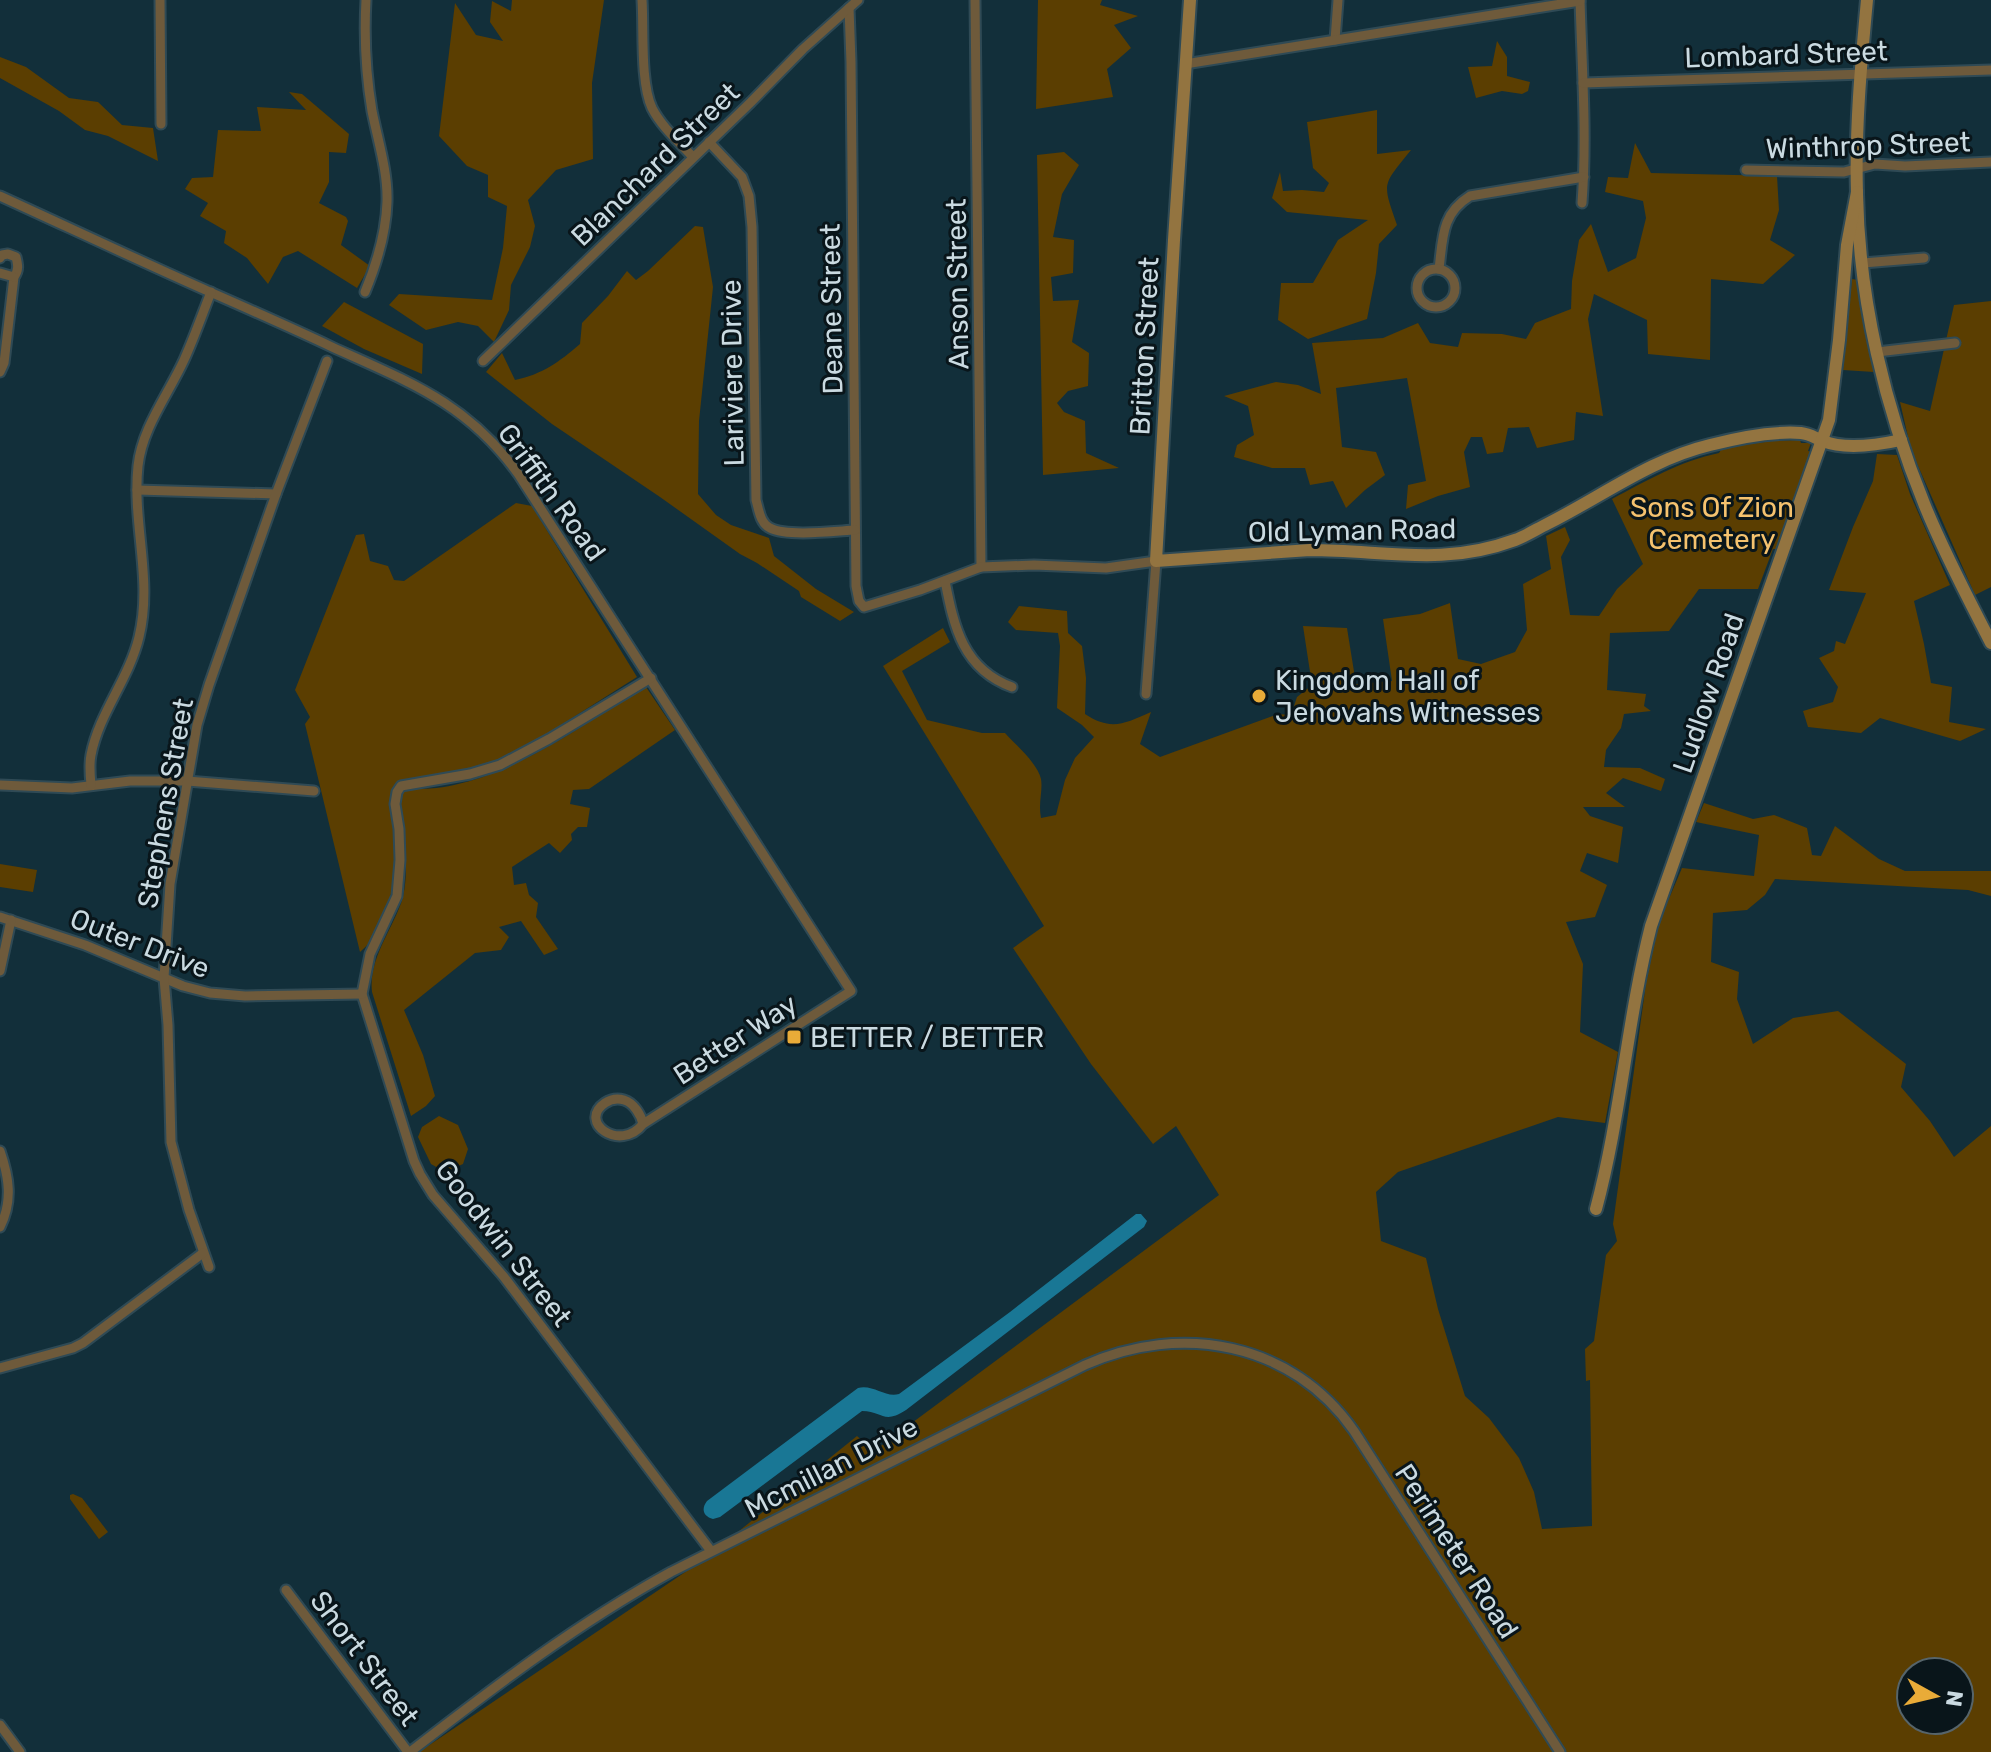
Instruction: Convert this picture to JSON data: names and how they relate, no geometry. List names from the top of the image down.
{
  "streets": {
    "street": [
      "Lombard Street",
      "Winthrop Street",
      "Blanchard Street",
      "Anson Street",
      "Deane Street",
      "Britton Street",
      "Lariviere Drive",
      "Griffith Road",
      "Old Lyman Road",
      "Ludlow Road",
      "Stephens Street",
      "Outer Drive",
      "Better Way",
      "Goodwin Street",
      "Mcmillan Drive",
      "Perimeter Road",
      "Short Street"
    ]
  },
  "crossings": [
    ["Blanchard Street", "Deane Street"],
    ["Blanchard Street", "Lariviere Drive"],
    ["Anson Street", "Old Lyman Road"],
    ["Deane Street", "Lariviere Drive"],
    ["Deane Street", "Old Lyman Road"],
    ["Britton Street", "Old Lyman Road"],
    ["Griffith Road", "Better Way"],
    ["Griffith Road", "Goodwin Street"],
    ["Old Lyman Road", "Ludlow Road"],
    ["Stephens Street", "Outer Drive"],
    ["Outer Drive", "Goodwin Street"],
    ["Goodwin Street", "Mcmillan Drive"],
    ["Mcmillan Drive", "Perimeter Road"],
    ["Mcmillan Drive", "Short Street"]
  ],
  "parks": ["Sons Of Zion Cemetery"],
  "places": {
    "other": ["Kingdom Hall of Jehovahs Witnesses"],
    "transit": ["BETTER / BETTER"]
  },
  "north": "right"
}
